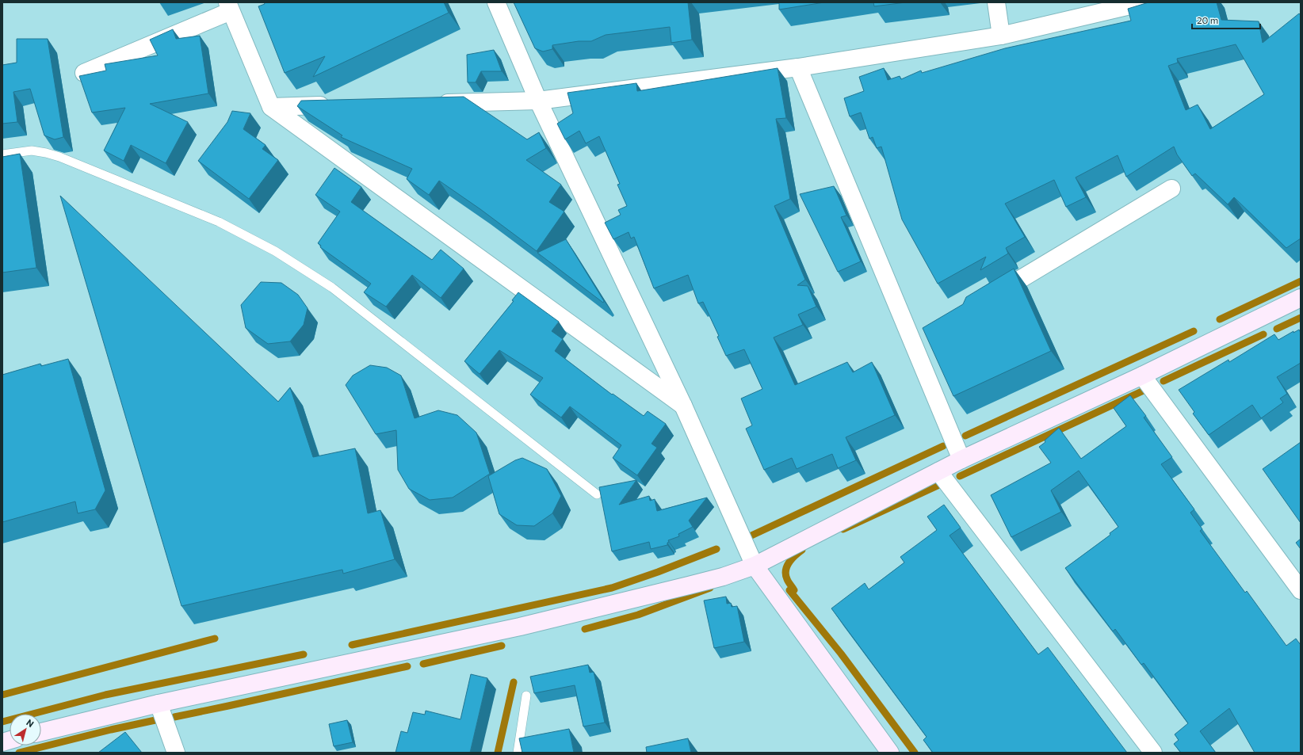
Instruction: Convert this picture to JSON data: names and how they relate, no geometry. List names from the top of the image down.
{
  "scale_bar": "20 m",
  "north": "top right"
}
